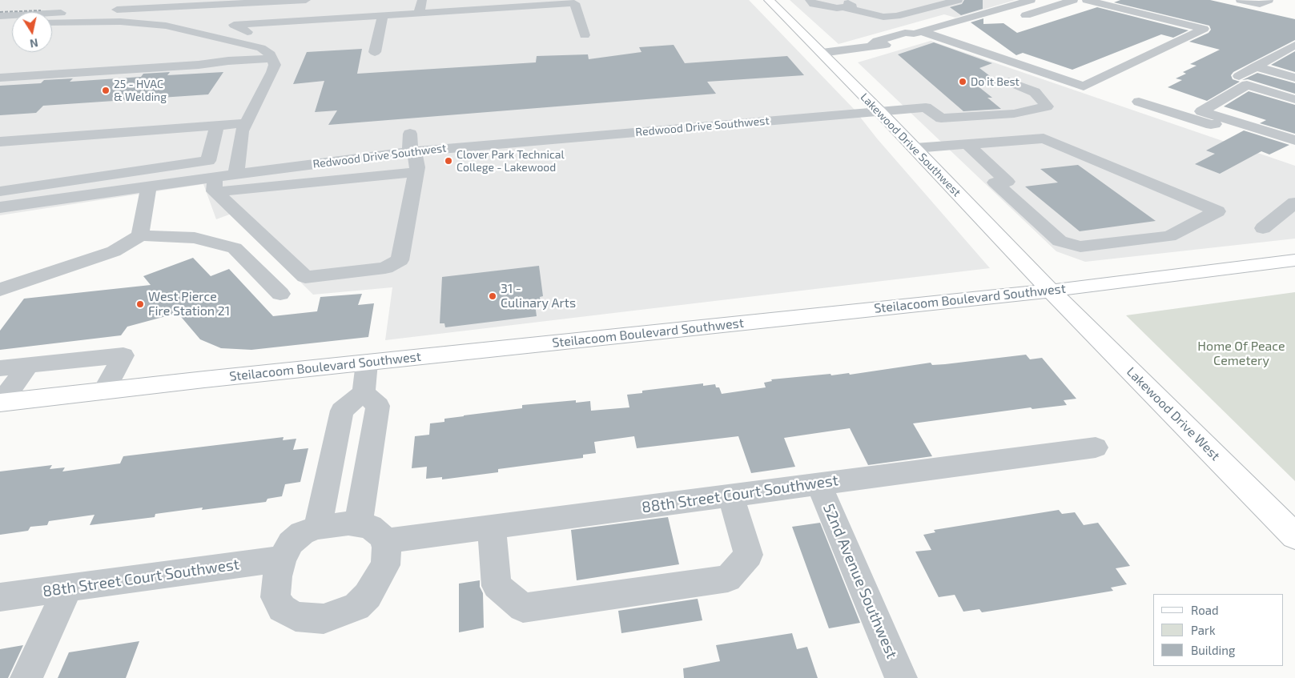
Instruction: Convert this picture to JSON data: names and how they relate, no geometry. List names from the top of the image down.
{
  "streets": {
    "main road": ["Lakewood Drive Southwest", "Steilacoom Boulevard Southwest", "Lakewood Drive West"],
    "street": ["Redwood Drive Southwest", "88th Street Court Southwest", "52nd Avenue Southwest"]
  },
  "crossings": [
    ["Redwood Drive Southwest", "Lakewood Drive Southwest"],
    ["Lakewood Drive Southwest", "Steilacoom Boulevard Southwest"],
    ["Lakewood Drive Southwest", "Lakewood Drive West"],
    ["Steilacoom Boulevard Southwest", "Lakewood Drive West"],
    ["88th Street Court Southwest", "52nd Avenue Southwest"]
  ],
  "parks": ["Home Of Peace Cemetery"],
  "places": [
    "Do it Best",
    "25 - HVAC & Welding",
    "Clover Park Technical College - Lakewood",
    "31 - Culinary Arts",
    "West Pierce Fire Station 21"
  ],
  "legend": ["Road", "Park", "Building"],
  "north": "bottom"
}
